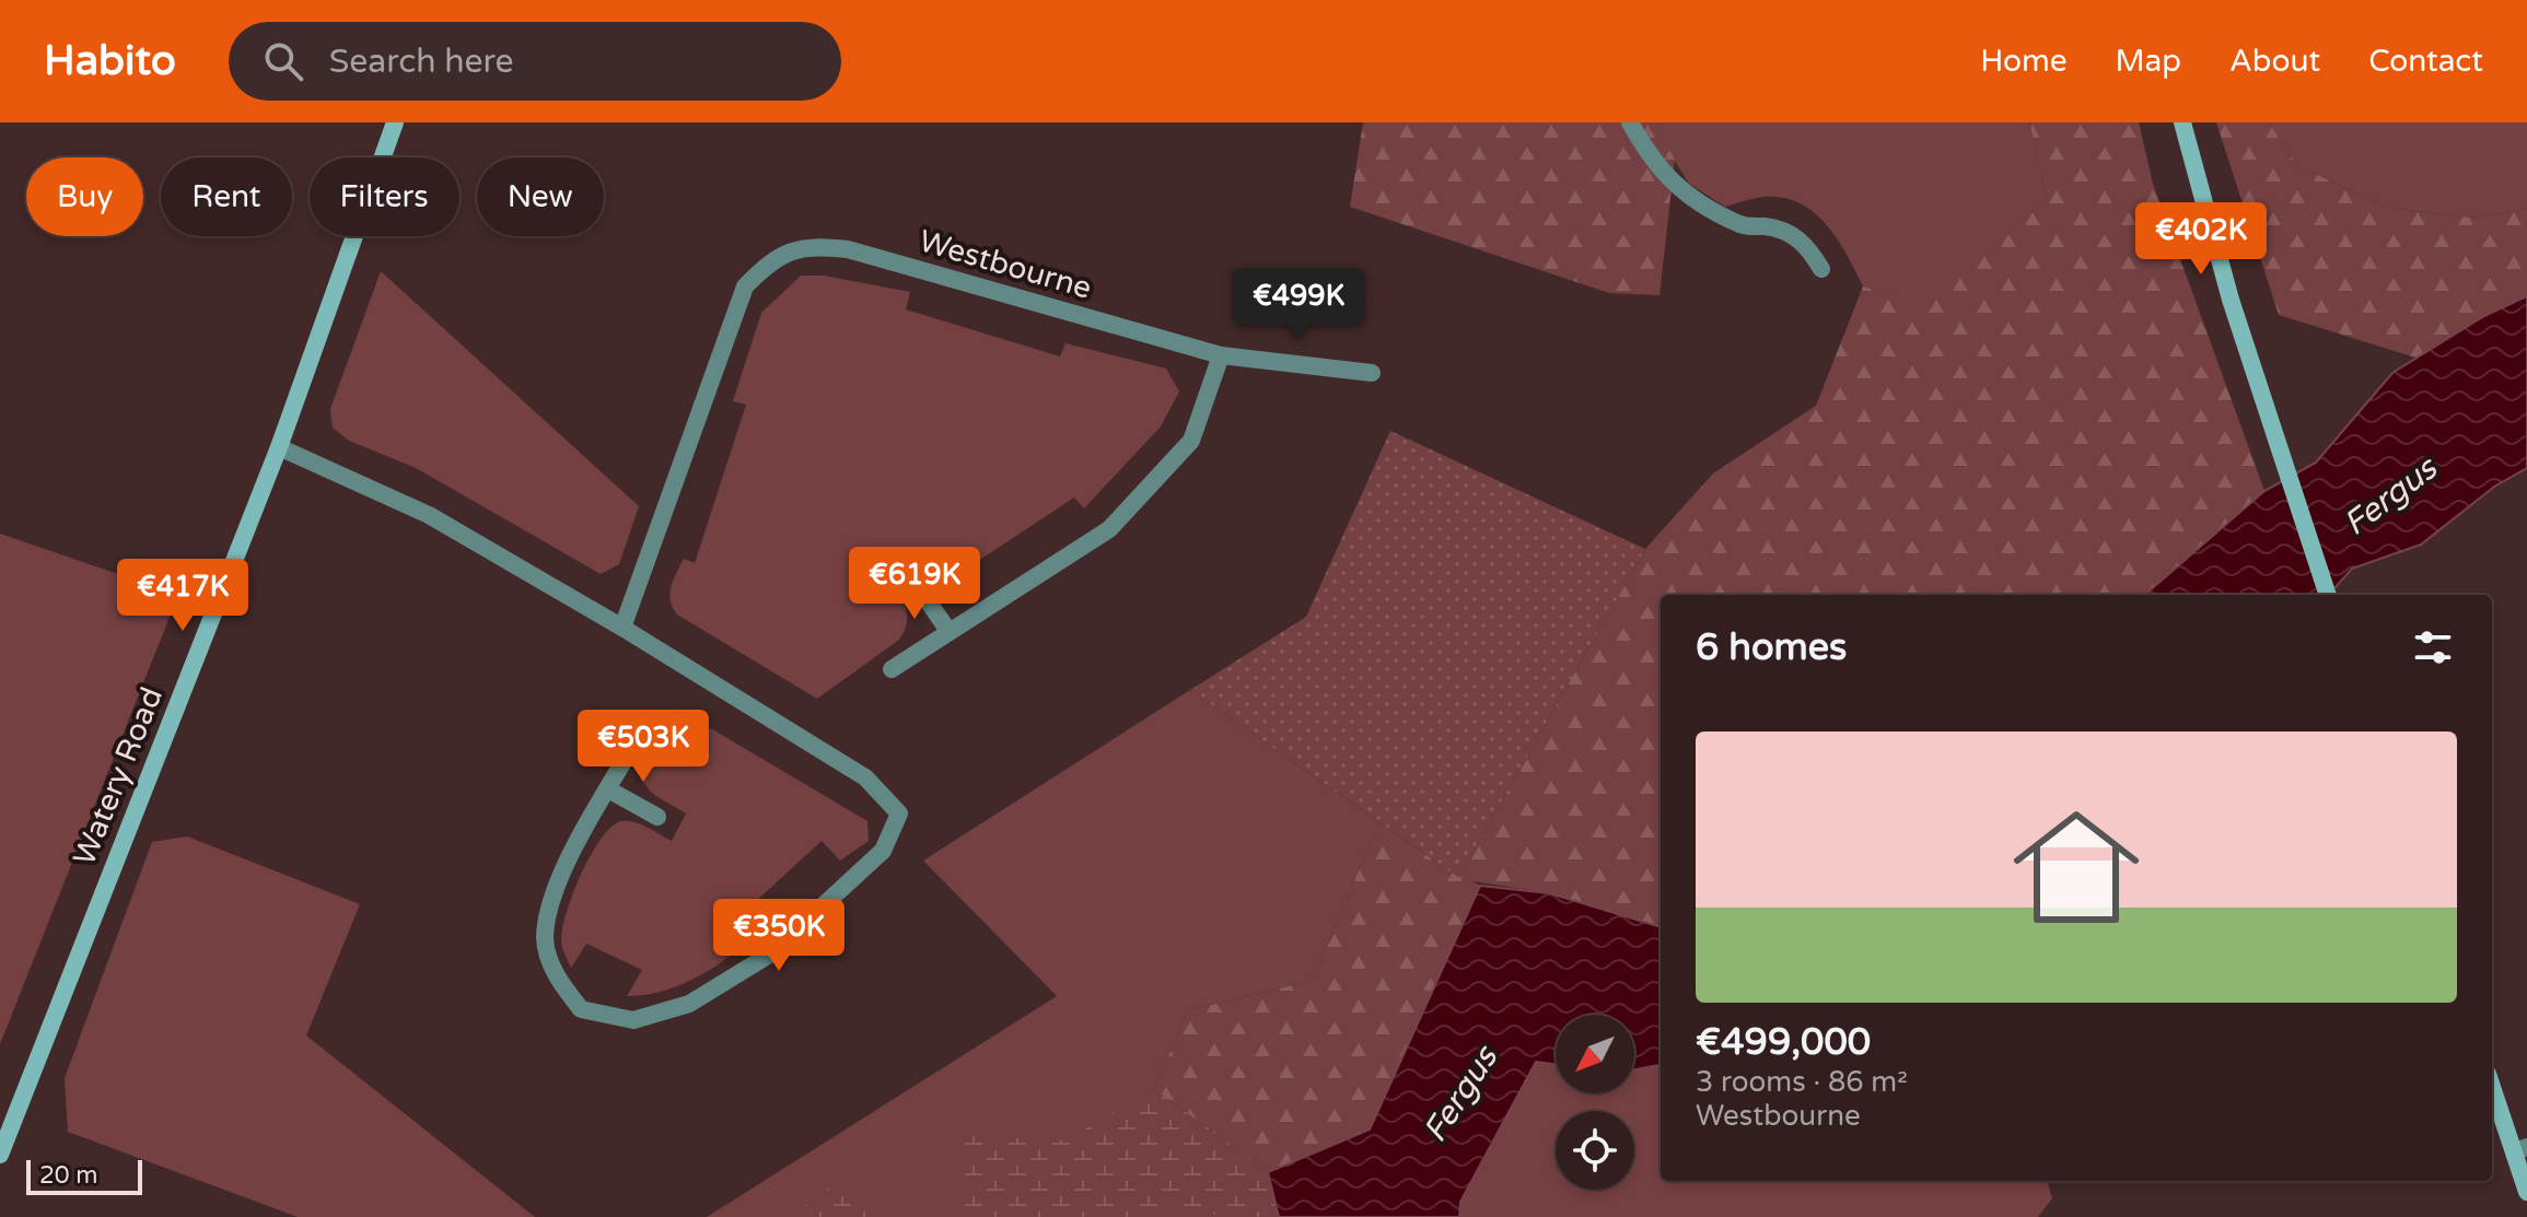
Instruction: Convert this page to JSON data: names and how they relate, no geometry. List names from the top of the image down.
{
  "streets": {
    "street": ["Westbourne", "Watery Road"]
  },
  "water": ["Fergus"],
  "scale_bar": "20 m",
  "north": "bottom left",
  "page": {
    "header": "Habito",
    "search": "Search here",
    "nav": [
      "Home",
      "Map",
      "About",
      "Contact"
    ],
    "chip": [
      "Buy",
      "Rent",
      "Filters",
      "New"
    ],
    "price": [
      "€402K",
      "€499K",
      "€619K",
      "€417K",
      "€503K",
      "€350K"
    ],
    "heading": "6 homes",
    "list": [
      {
        "name": "€499,000",
        "note": "3 rooms · 86 m² · Westbourne"
      }
    ],
    "scale": "20 m"
  }
}
